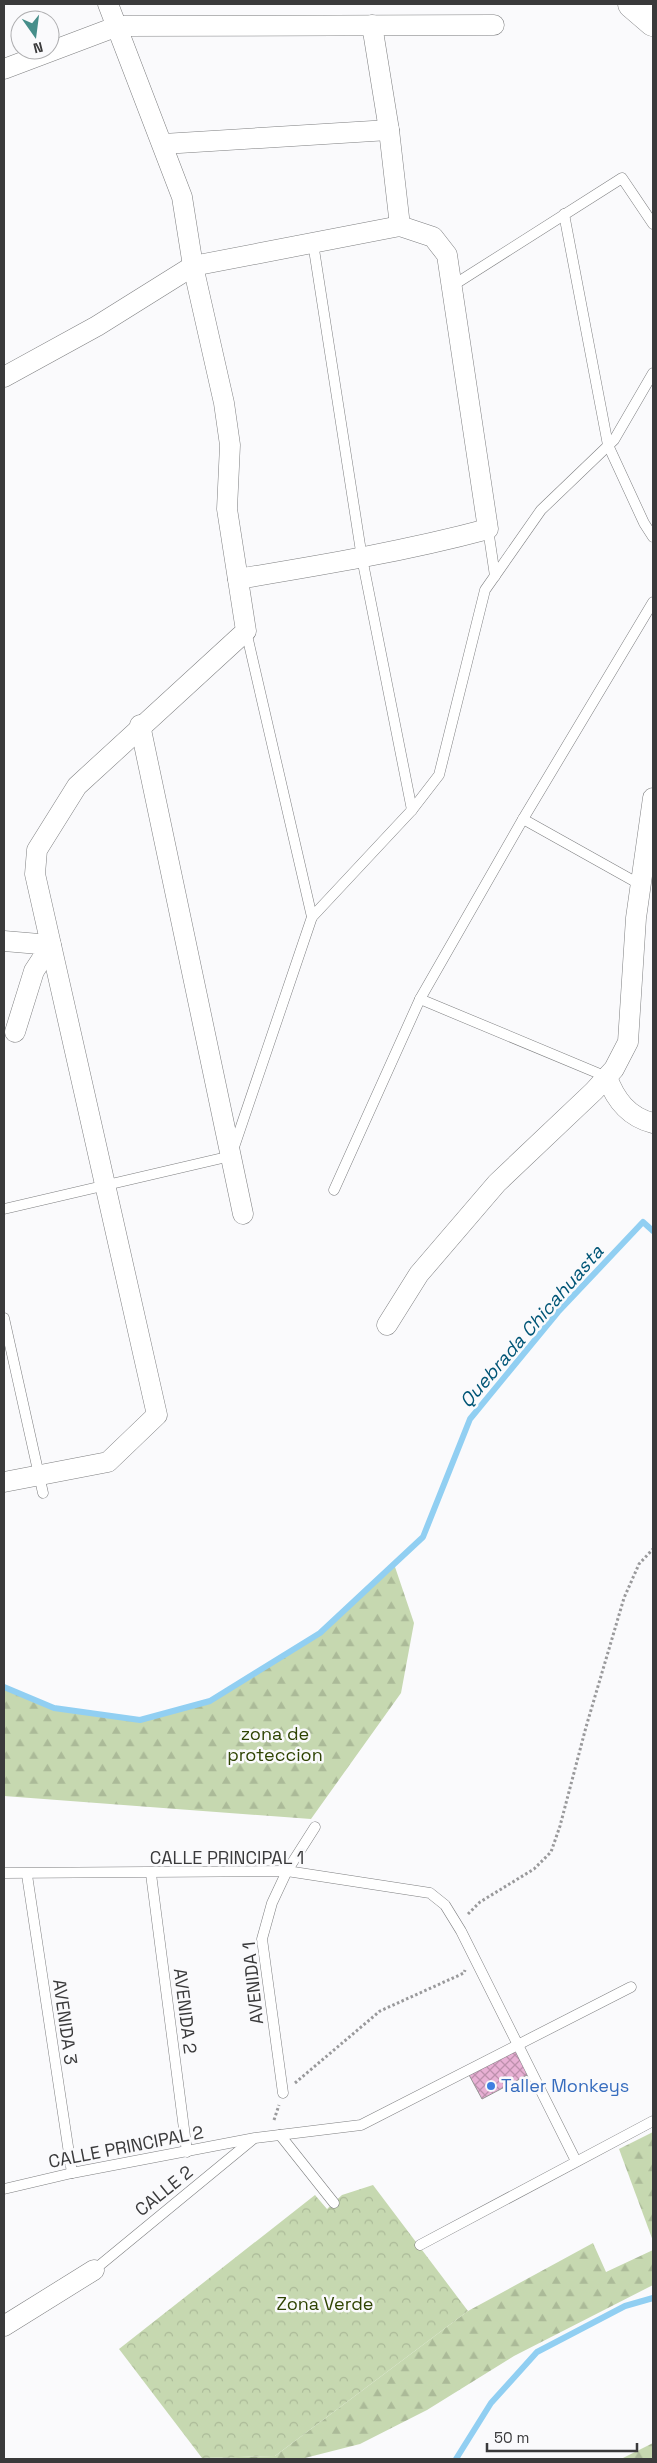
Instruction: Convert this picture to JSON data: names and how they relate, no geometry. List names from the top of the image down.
{
  "streets": {
    "lane": [
      "CALLE PRINCIPAL 1",
      "AVENIDA 1",
      "AVENIDA 2",
      "AVENIDA 3",
      "CALLE PRINCIPAL 2",
      "CALLE 2"
    ]
  },
  "crossings": [
    ["CALLE PRINCIPAL 1", "AVENIDA 1"],
    ["CALLE PRINCIPAL 1", "AVENIDA 2"],
    ["CALLE PRINCIPAL 1", "AVENIDA 3"],
    ["AVENIDA 2", "CALLE PRINCIPAL 2"],
    ["AVENIDA 3", "CALLE PRINCIPAL 2"],
    ["CALLE PRINCIPAL 2", "CALLE 2"]
  ],
  "water": ["Quebrada Chicahuasta"],
  "parks": ["zona de proteccion", "Zona Verde"],
  "places": ["Taller Monkeys"],
  "scale_bar": "50 m",
  "north": "bottom"
}
